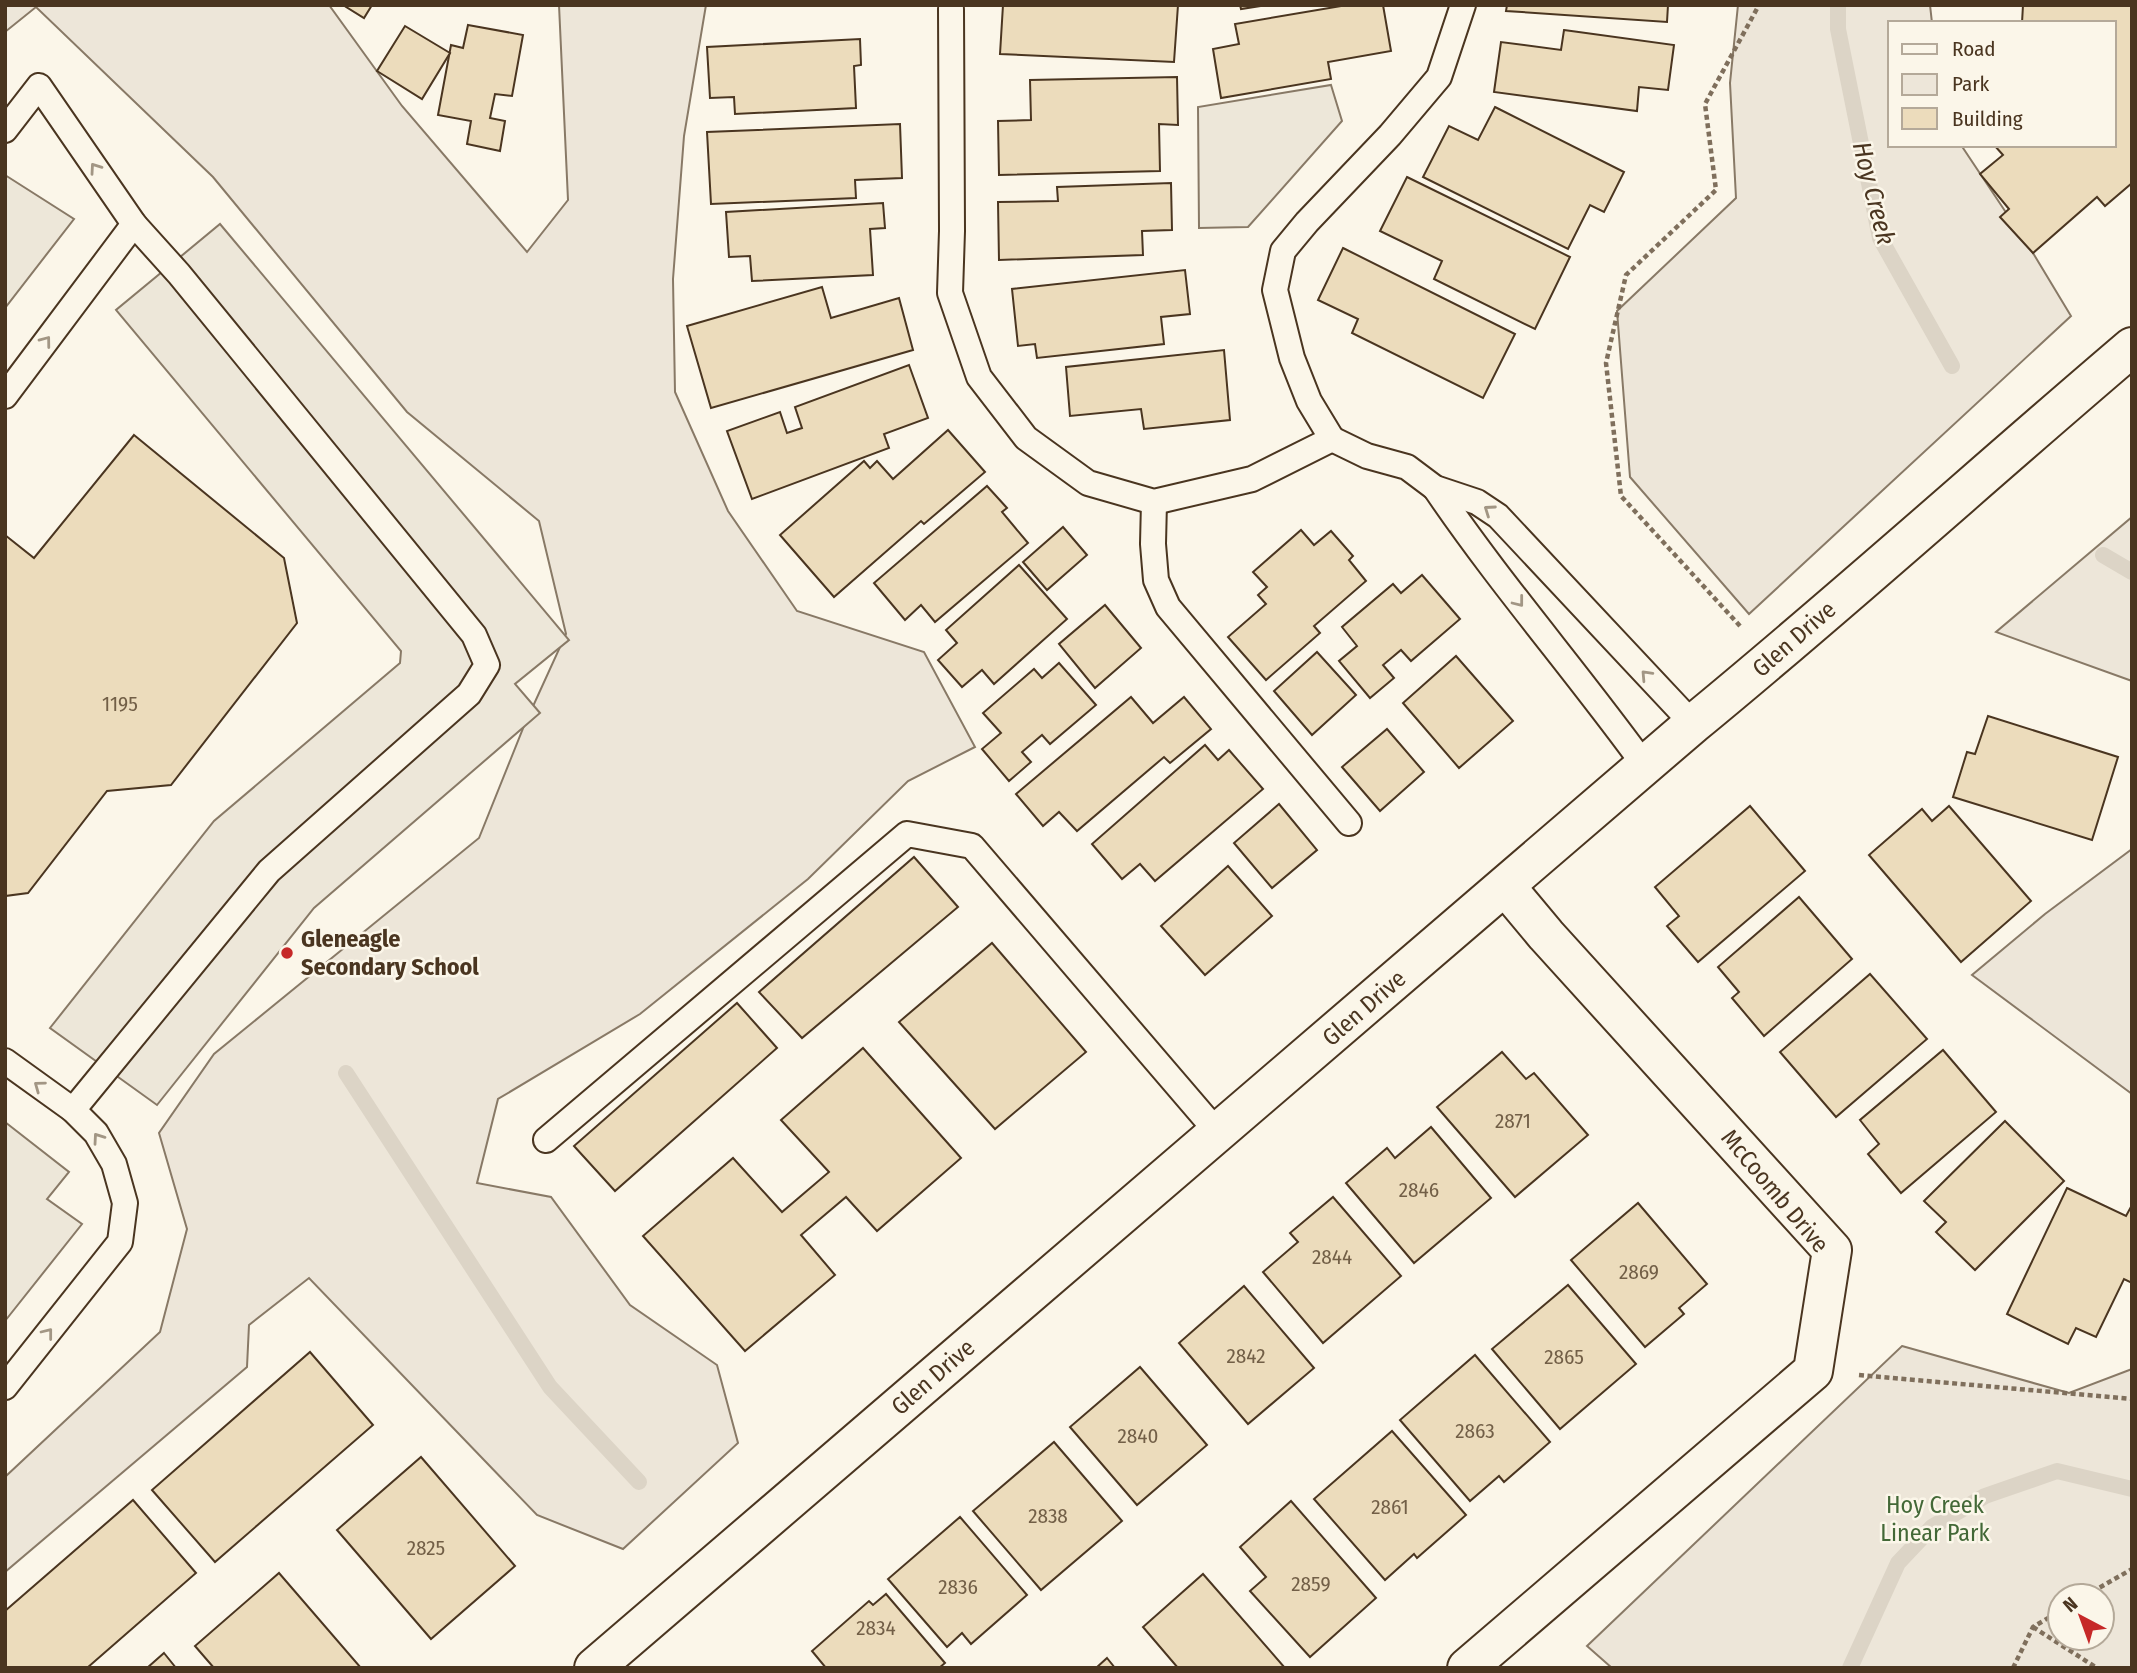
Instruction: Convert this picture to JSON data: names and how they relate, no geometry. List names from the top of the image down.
{
  "streets": {
    "street": ["Glen Drive", "McCoomb Drive"]
  },
  "crossings": [
    ["Glen Drive", "McCoomb Drive"]
  ],
  "water": ["Hoy Creek"],
  "parks": ["Hoy Creek Linear Park"],
  "places": ["Gleneagle Secondary School"],
  "house_numbers": [
    "1195",
    "2871",
    "2846",
    "2844",
    "2869",
    "2842",
    "2865",
    "2863",
    "2840",
    "2861",
    "2838",
    "2825",
    "2859",
    "2836",
    "2834"
  ],
  "legend": ["Road", "Park", "Building"],
  "north": "top left"
}
